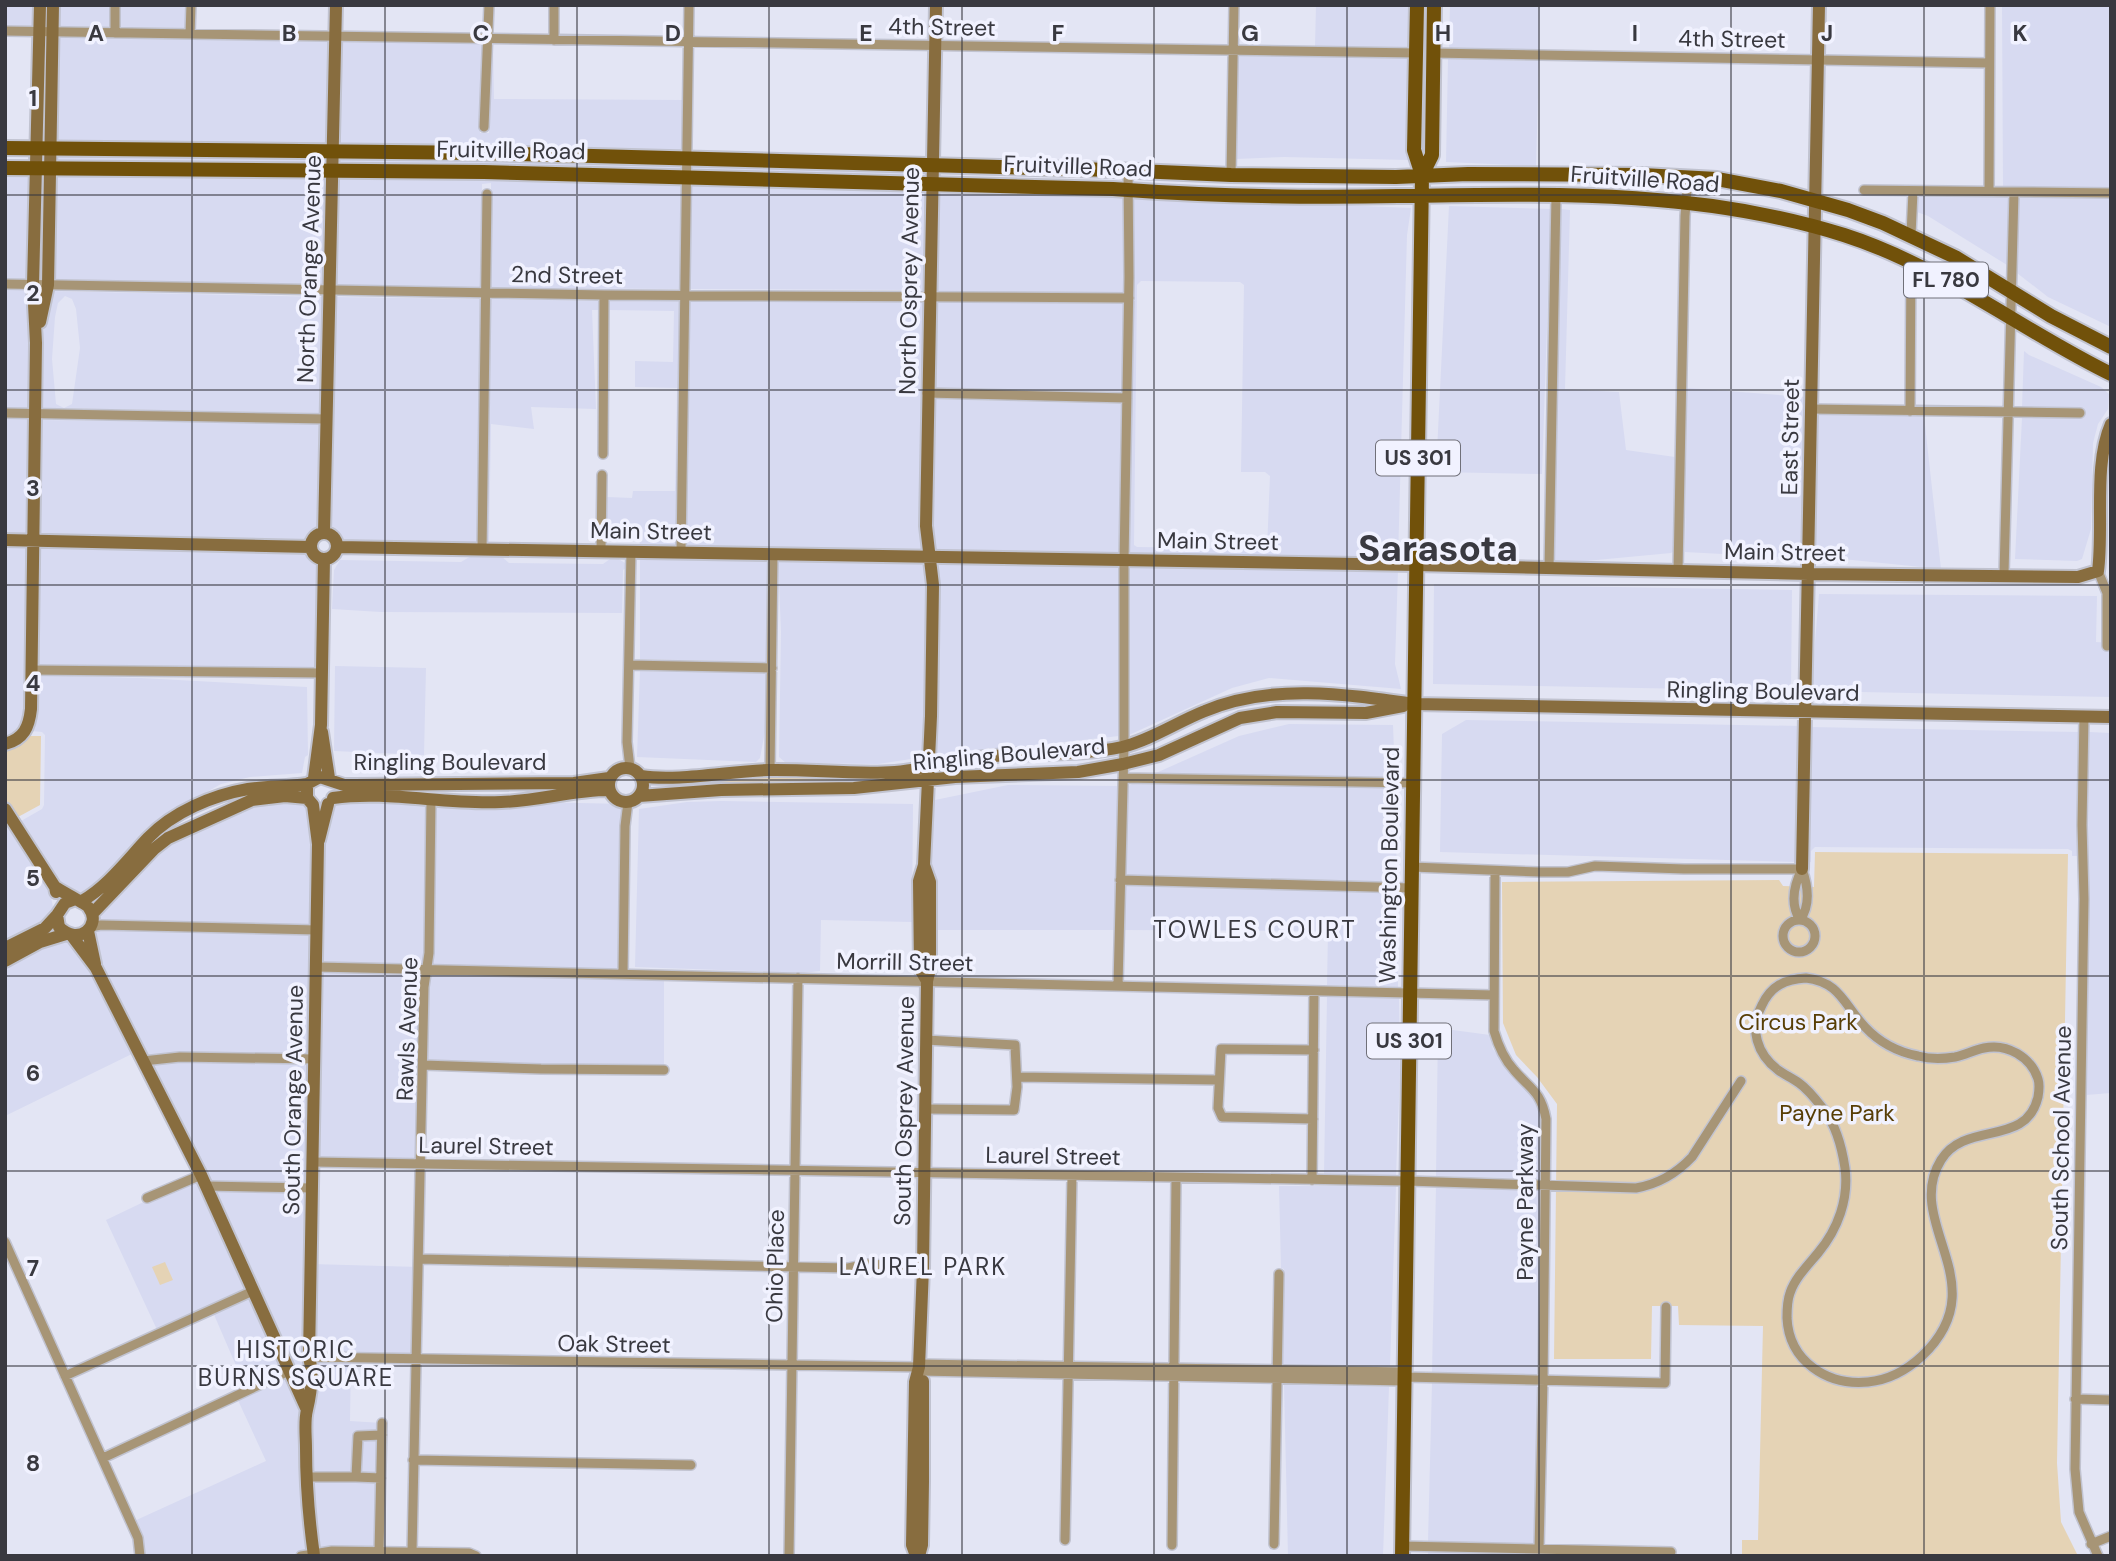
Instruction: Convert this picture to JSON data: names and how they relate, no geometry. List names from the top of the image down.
{
  "streets": {
    "main road": [
      "Fruitville Road",
      "FL 780",
      "US 301",
      "Washington Boulevard"
    ],
    "street": [
      "4th Street",
      "North Orange Avenue",
      "2nd Street",
      "North Osprey Avenue",
      "East Street",
      "Main Street",
      "Ringling Boulevard",
      "Morrill Street",
      "Rawls Avenue",
      "South Orange Avenue",
      "South Osprey Avenue",
      "South School Avenue",
      "Laurel Street",
      "Payne Parkway",
      "Ohio Place",
      "Oak Street"
    ]
  },
  "crossings": [
    ["4th Street", "North Orange Avenue"],
    ["4th Street", "North Osprey Avenue"],
    ["4th Street", "East Street"],
    ["4th Street", "Washington Boulevard"],
    ["Fruitville Road", "North Orange Avenue"],
    ["Fruitville Road", "North Osprey Avenue"],
    ["Fruitville Road", "East Street"],
    ["Fruitville Road", "Washington Boulevard"],
    ["North Orange Avenue", "2nd Street"],
    ["North Orange Avenue", "Main Street"],
    ["North Orange Avenue", "South Orange Avenue"],
    ["2nd Street", "North Osprey Avenue"],
    ["North Osprey Avenue", "Main Street"],
    ["North Osprey Avenue", "South Osprey Avenue"],
    ["East Street", "Main Street"],
    ["East Street", "Ringling Boulevard"],
    ["Main Street", "Washington Boulevard"],
    ["Main Street", "South Orange Avenue"],
    ["Main Street", "South Osprey Avenue"],
    ["Ringling Boulevard", "Washington Boulevard"],
    ["Ringling Boulevard", "Rawls Avenue"],
    ["Ringling Boulevard", "South Orange Avenue"],
    ["Ringling Boulevard", "South Osprey Avenue"],
    ["Ringling Boulevard", "South School Avenue"],
    ["Washington Boulevard", "Morrill Street"],
    ["Washington Boulevard", "Laurel Street"],
    ["Washington Boulevard", "Oak Street"],
    ["Morrill Street", "Rawls Avenue"],
    ["Morrill Street", "South Orange Avenue"],
    ["Morrill Street", "South Osprey Avenue"],
    ["Morrill Street", "Payne Parkway"],
    ["Morrill Street", "Ohio Place"],
    ["Rawls Avenue", "Laurel Street"],
    ["Rawls Avenue", "Oak Street"],
    ["South Orange Avenue", "Laurel Street"],
    ["South Orange Avenue", "Oak Street"],
    ["South Osprey Avenue", "Laurel Street"],
    ["South Osprey Avenue", "Oak Street"],
    ["Laurel Street", "Payne Parkway"],
    ["Laurel Street", "Ohio Place"],
    ["Ohio Place", "Oak Street"]
  ],
  "districts": [
    "Sarasota",
    "TOWLES COURT",
    "LAUREL PARK",
    "HISTORIC BURNS SQUARE"
  ],
  "parks": ["Circus Park", "Payne Park"],
  "grid": {
    "columns": [
      "A",
      "B",
      "C",
      "D",
      "E",
      "F",
      "G",
      "H",
      "I",
      "J",
      "K"
    ],
    "rows": [
      "1",
      "2",
      "3",
      "4",
      "5",
      "6",
      "7",
      "8"
    ]
  }
}
